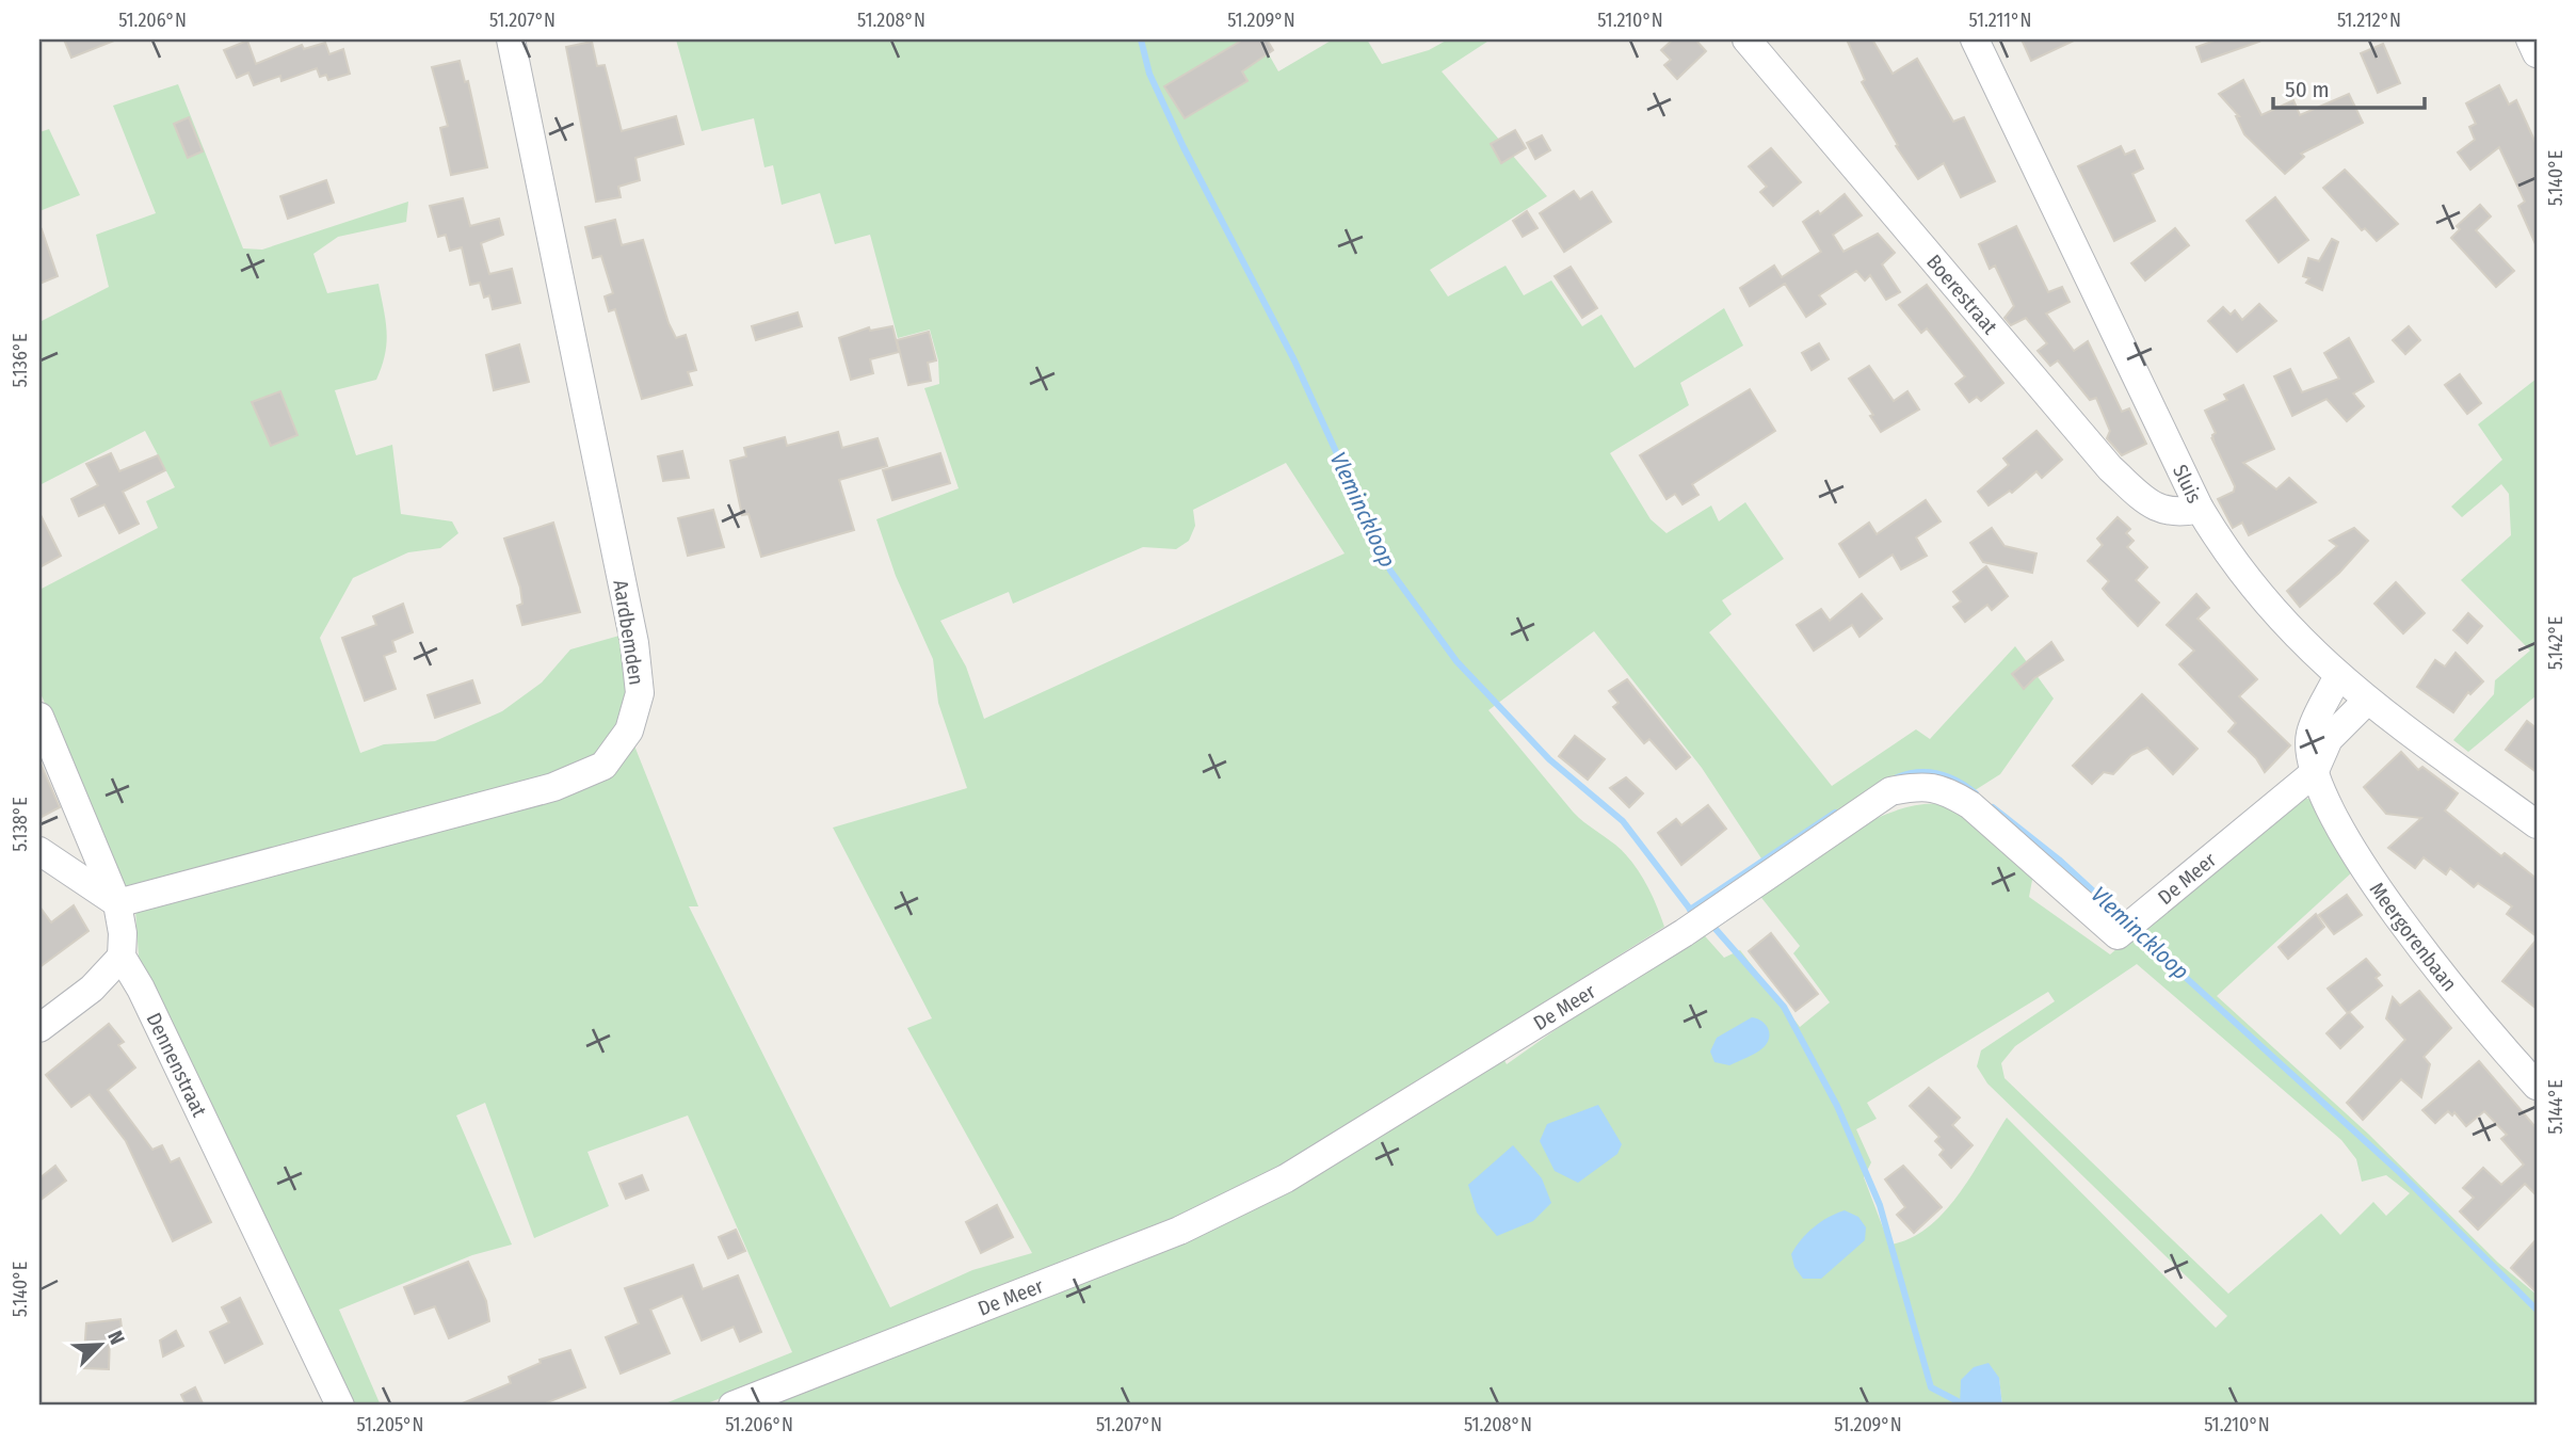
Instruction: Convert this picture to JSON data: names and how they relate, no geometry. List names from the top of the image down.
{
  "streets": {
    "street": [
      "Boerestraat",
      "Sluis",
      "Aardbemden",
      "De Meer",
      "Meergorenbaan",
      "Dennenstraat"
    ]
  },
  "crossings": [
    ["Boerestraat", "Sluis"],
    ["Sluis", "Meergorenbaan"],
    ["Aardbemden", "Dennenstraat"],
    ["De Meer", "Meergorenbaan"]
  ],
  "water": ["Vleminckloop"],
  "scale_bar": "50 m",
  "north": "top right",
  "coordinates": [
    "51.206°N",
    "51.207°N",
    "51.208°N",
    "51.209°N",
    "51.210°N",
    "51.211°N",
    "51.212°N",
    "5.140°E",
    "5.136°E",
    "5.142°E",
    "5.138°E",
    "5.144°E",
    "51.205°N"
  ]
}
